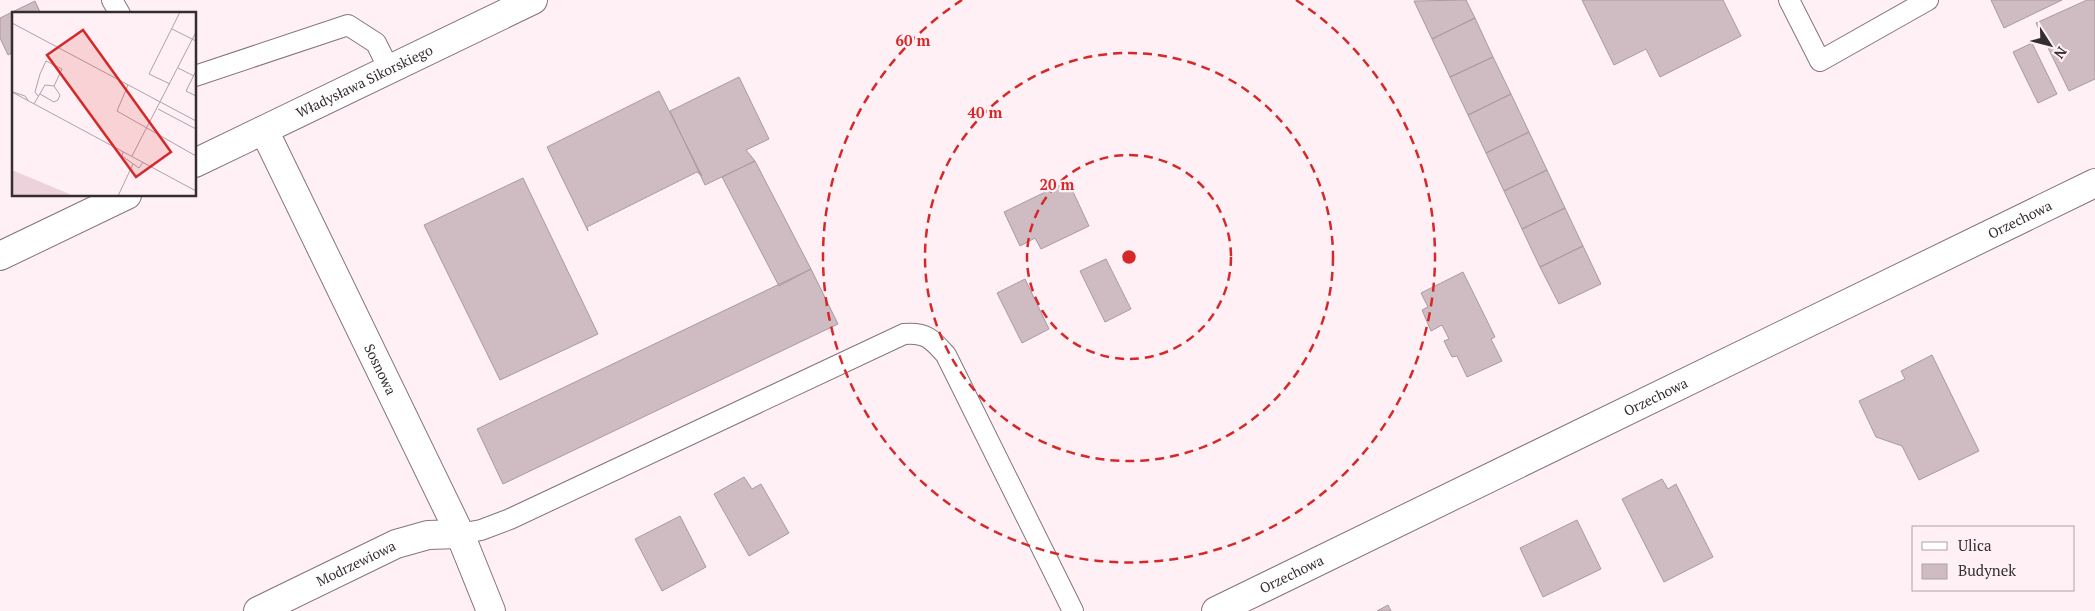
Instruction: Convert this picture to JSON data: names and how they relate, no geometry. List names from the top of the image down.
{
  "streets": {
    "street": [
      "Władysława Sikorskiego",
      "Orzechowa",
      "Sosnowa",
      "Modrzewiowa"
    ]
  },
  "crossings": [
    ["Władysława Sikorskiego", "Sosnowa"],
    ["Sosnowa", "Modrzewiowa"]
  ],
  "legend": ["Ulica", "Budynek"],
  "north": "bottom right",
  "rings": ["60 m", "40 m", "20 m"]
}
